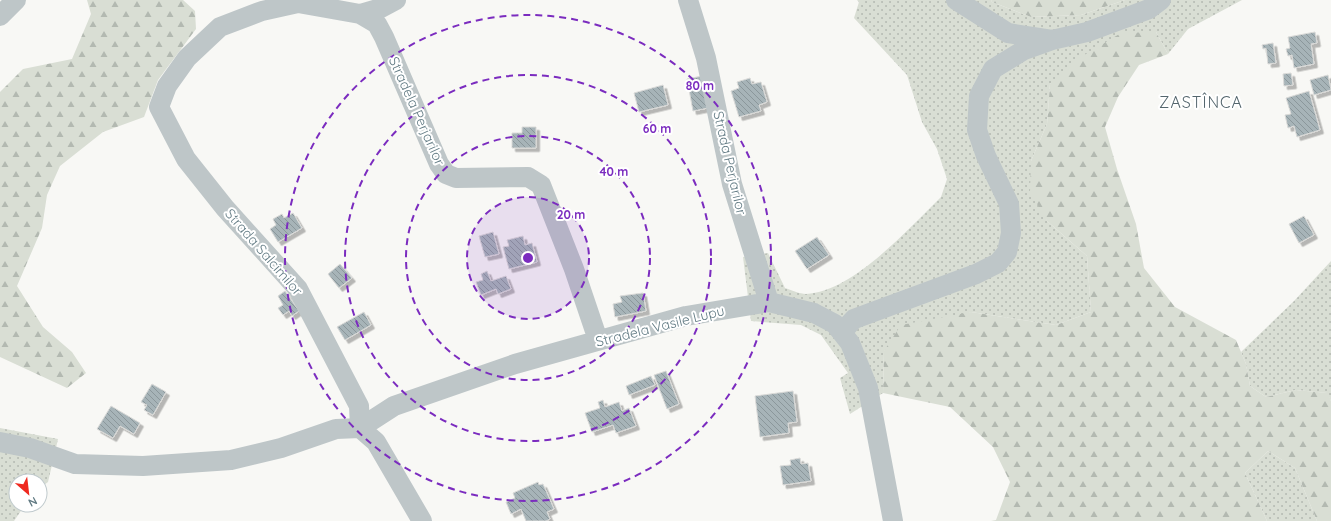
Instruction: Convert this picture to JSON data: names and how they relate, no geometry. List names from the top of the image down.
{
  "streets": {
    "street": [
      "Stradela Perjarilor",
      "Strada Perjarilor",
      "Strada Salcîmilor",
      "Stradela Vasile Lupu"
    ]
  },
  "crossings": [
    ["Stradela Perjarilor", "Strada Salcîmilor"],
    ["Stradela Perjarilor", "Stradela Vasile Lupu"],
    ["Strada Perjarilor", "Stradela Vasile Lupu"],
    ["Strada Salcîmilor", "Stradela Vasile Lupu"]
  ],
  "districts": ["ZASTÎNCA"],
  "north": "bottom right",
  "rings": [
    "80 m",
    "60 m",
    "40 m",
    "20 m"
  ]
}
